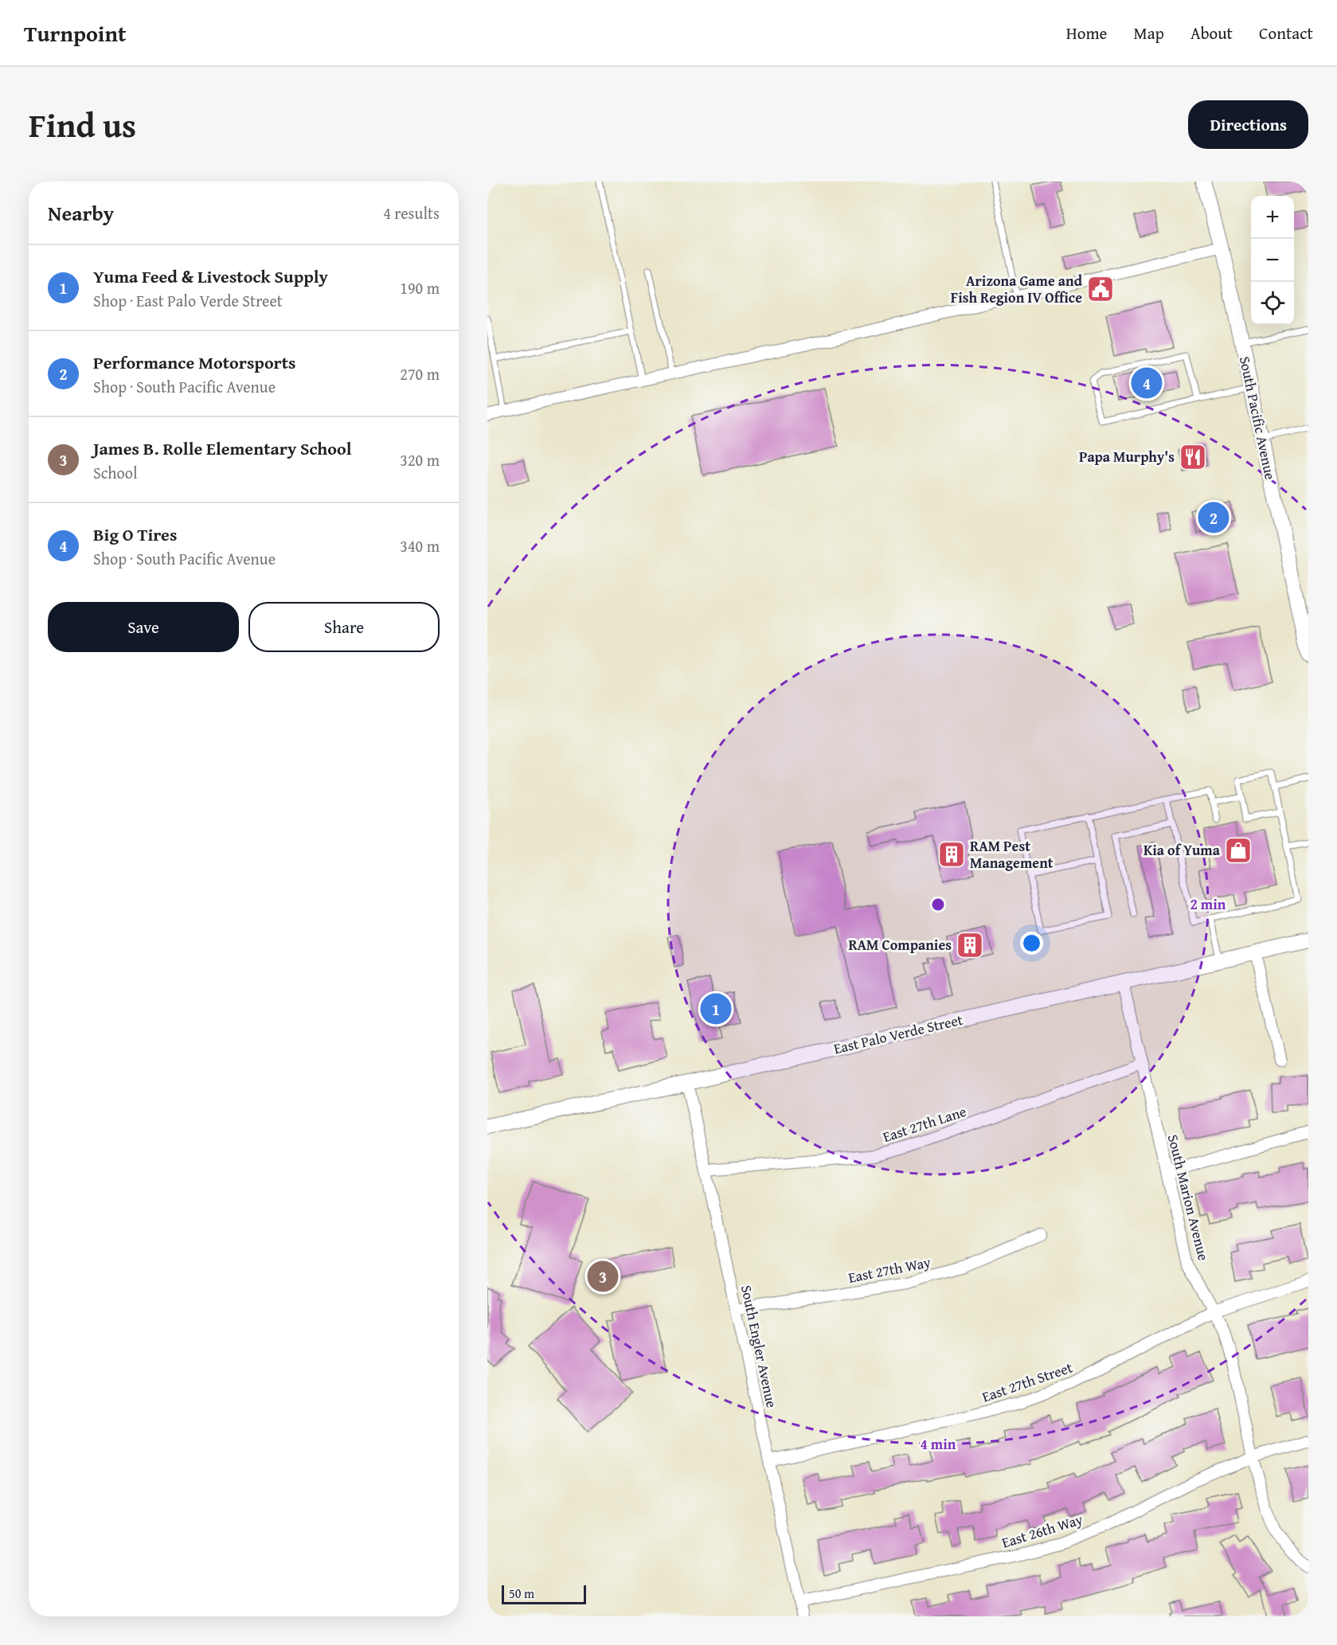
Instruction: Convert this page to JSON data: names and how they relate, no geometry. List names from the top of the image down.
{
  "streets": {
    "street": [
      "South Pacific Avenue",
      "East Palo Verde Street",
      "East 27th Lane",
      "South Marion Avenue",
      "East 27th Way",
      "South Engler Avenue",
      "East 27th Street",
      "East 26th Way"
    ]
  },
  "crossings": [
    ["East Palo Verde Street", "South Marion Avenue"],
    ["East Palo Verde Street", "South Engler Avenue"],
    ["East 27th Lane", "South Marion Avenue"],
    ["East 27th Lane", "South Engler Avenue"],
    ["South Marion Avenue", "East 27th Street"],
    ["South Marion Avenue", "East 26th Way"],
    ["East 27th Way", "South Engler Avenue"],
    ["South Engler Avenue", "East 27th Street"],
    ["South Engler Avenue", "East 26th Way"]
  ],
  "places": {
    "public building": ["Arizona Game and Fish Region IV Office"],
    "restaurant": ["Papa Murphy's"],
    "shop": ["Kia of Yuma"],
    "building": ["RAM Pest Management", "RAM Companies"]
  },
  "scale_bar": "50 m",
  "page": {
    "header": "Turnpoint",
    "nav": [
      "Home",
      "Map",
      "About",
      "Contact"
    ],
    "title": "Find us",
    "buttons": [
      "Directions",
      ["Save", "Share"]
    ],
    "heading": ["Nearby", "4 results"],
    "map_buttons": ["+", "−"],
    "list": [
      {
        "mark": "1",
        "name": "Yuma Feed & Livestock Supply",
        "note": "Shop · East Palo Verde Street",
        "value": "190 m"
      },
      {
        "mark": "2",
        "name": "Performance Motorsports",
        "note": "Shop · South Pacific Avenue",
        "value": "270 m"
      },
      {
        "mark": "3",
        "name": "James B. Rolle Elementary School",
        "note": "School",
        "value": "320 m"
      },
      {
        "mark": "4",
        "name": "Big O Tires",
        "note": "Shop · South Pacific Avenue",
        "value": "340 m"
      }
    ],
    "pins": [
      "4",
      "2",
      "1",
      "3"
    ],
    "scale": "50 m"
  },
  "rings": ["2 min", "4 min"]
}
